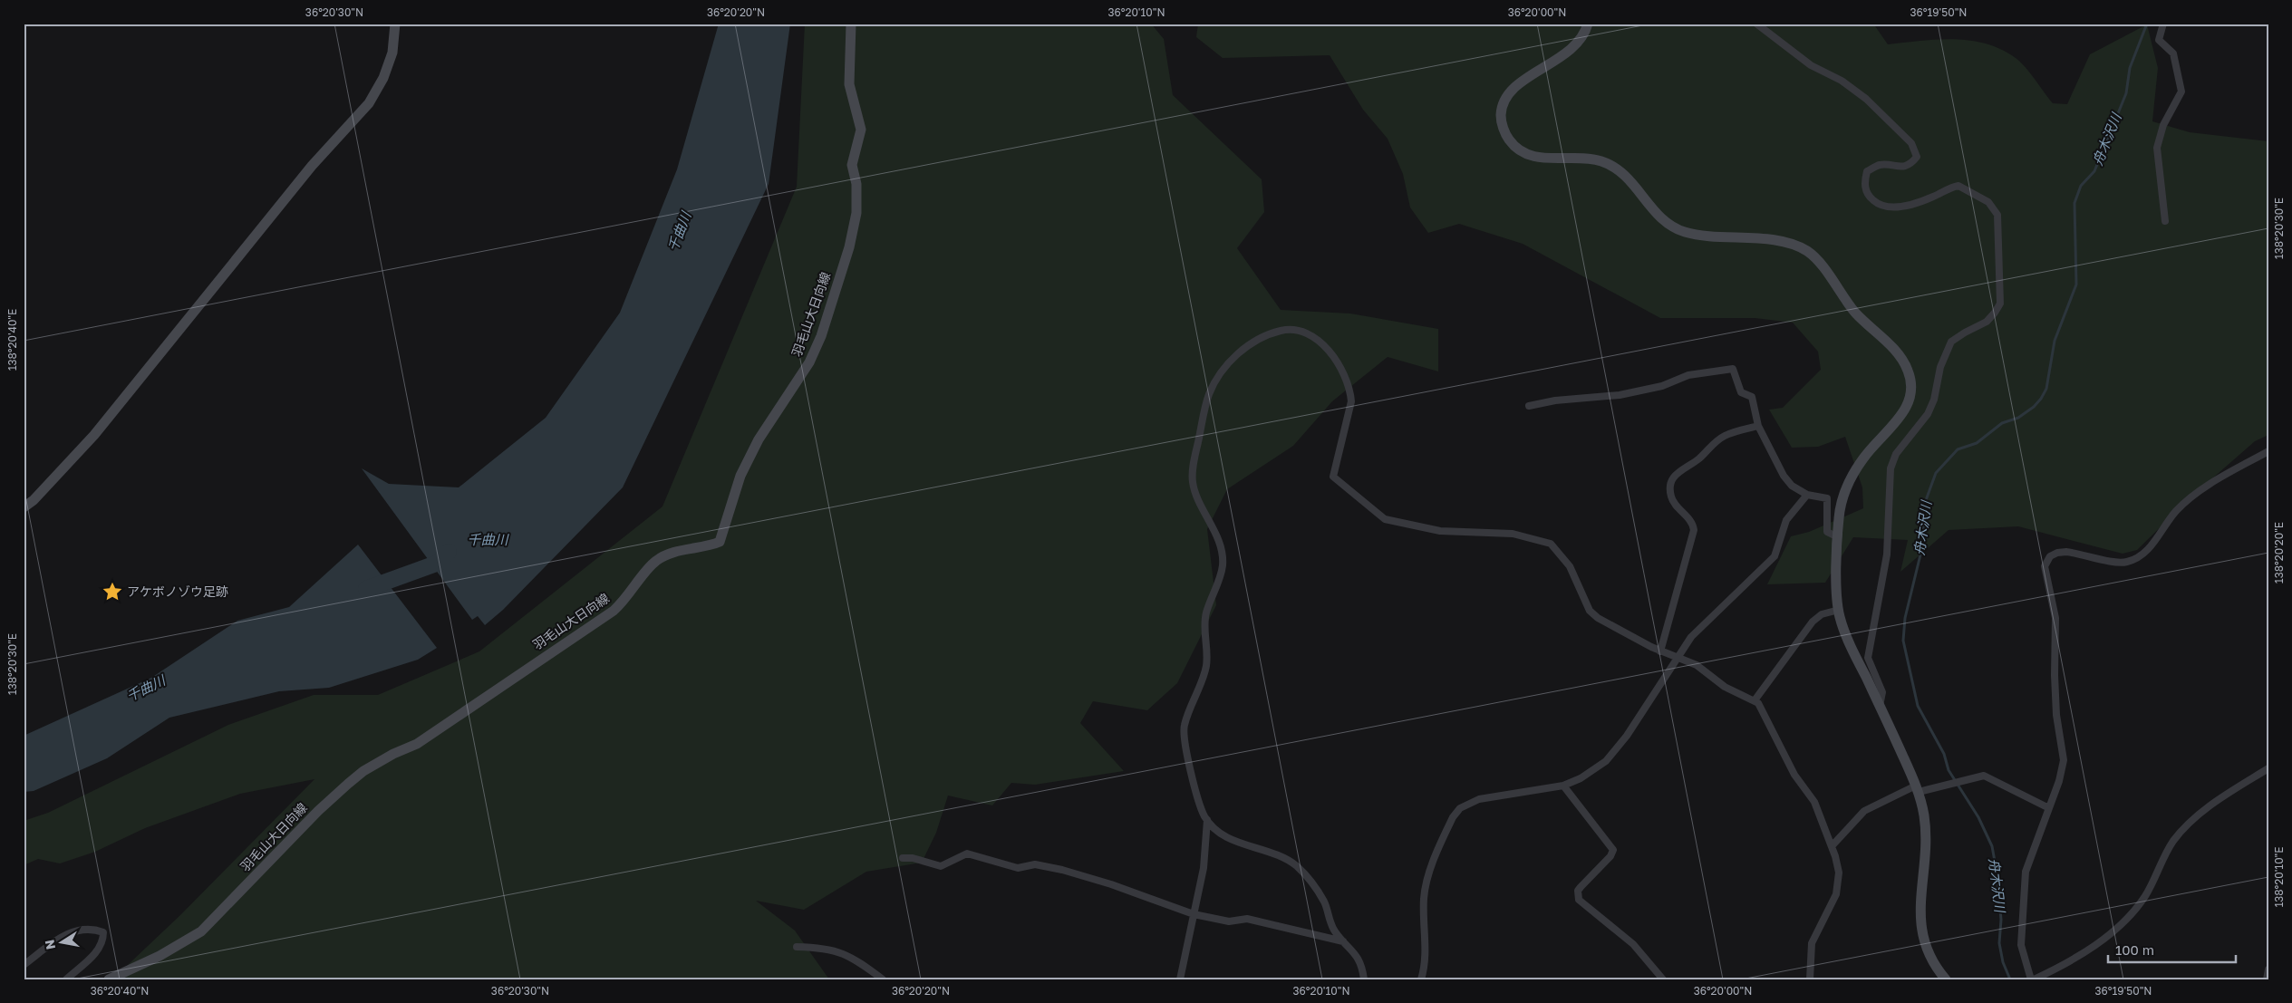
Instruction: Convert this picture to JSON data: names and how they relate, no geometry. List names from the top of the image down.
{
  "streets": {
    "street": ["羽毛山大日向線"]
  },
  "water": ["舟木沢川", "千曲川"],
  "places": {
    "place": ["アケボノゾウ足跡"]
  },
  "scale_bar": "100 m",
  "north": "left",
  "coordinates": [
    "36°20'30\"N",
    "36°20'20\"N",
    "36°20'10\"N",
    "36°20'00\"N",
    "36°19'50\"N",
    "138°20'30\"E",
    "138°20'40\"E",
    "138°20'20\"E",
    "138°20'10\"E",
    "36°20'40\"N"
  ]
}
